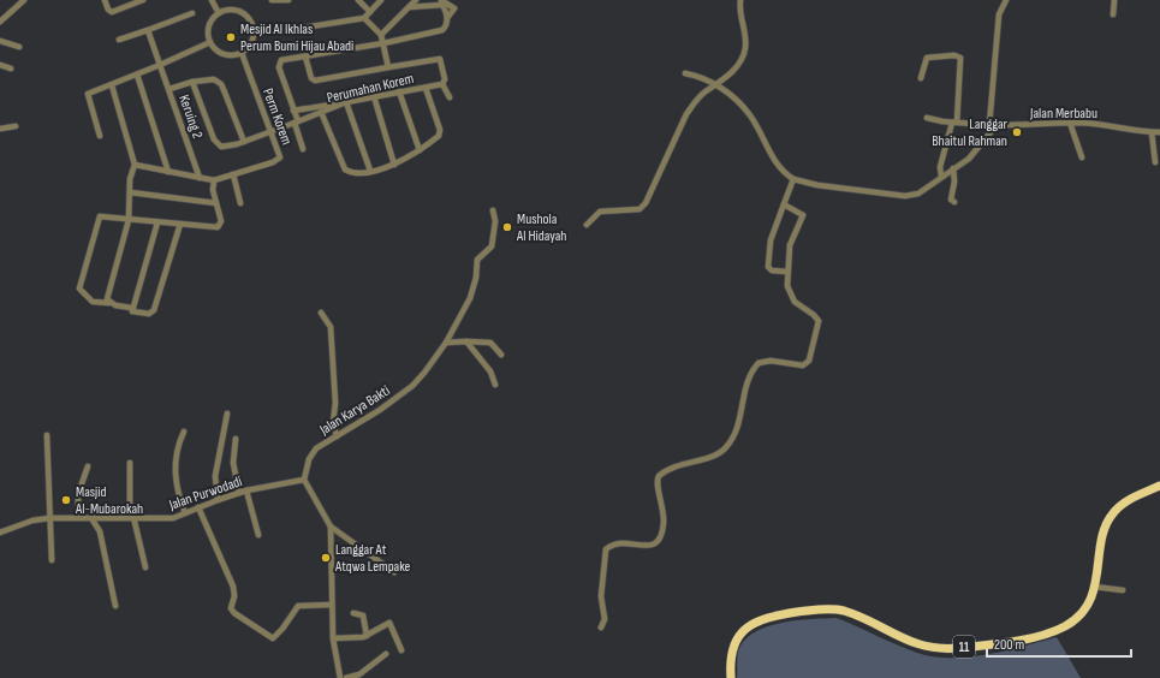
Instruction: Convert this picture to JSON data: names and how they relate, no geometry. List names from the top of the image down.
{
  "streets": {
    "highway": ["11"],
    "street": [
      "Perumahan Korem",
      "Jalan Merbabu",
      "Keruing 2",
      "Perm Korem",
      "Jalan Karya Bakti",
      "Jalan Purwodadi"
    ]
  },
  "crossings": [
    ["Perumahan Korem", "Perm Korem"],
    ["Jalan Karya Bakti", "Jalan Purwodadi"]
  ],
  "places": [
    "Mesjid Al Ikhlas Perum Bumi Hijau Abadi",
    "Langgar Bhaitul Rahman",
    "Mushola Al Hidayah",
    "Masjid Al-Mubarokah",
    "Langgar At Atqwa Lempake"
  ],
  "scale_bar": "200 m"
}
